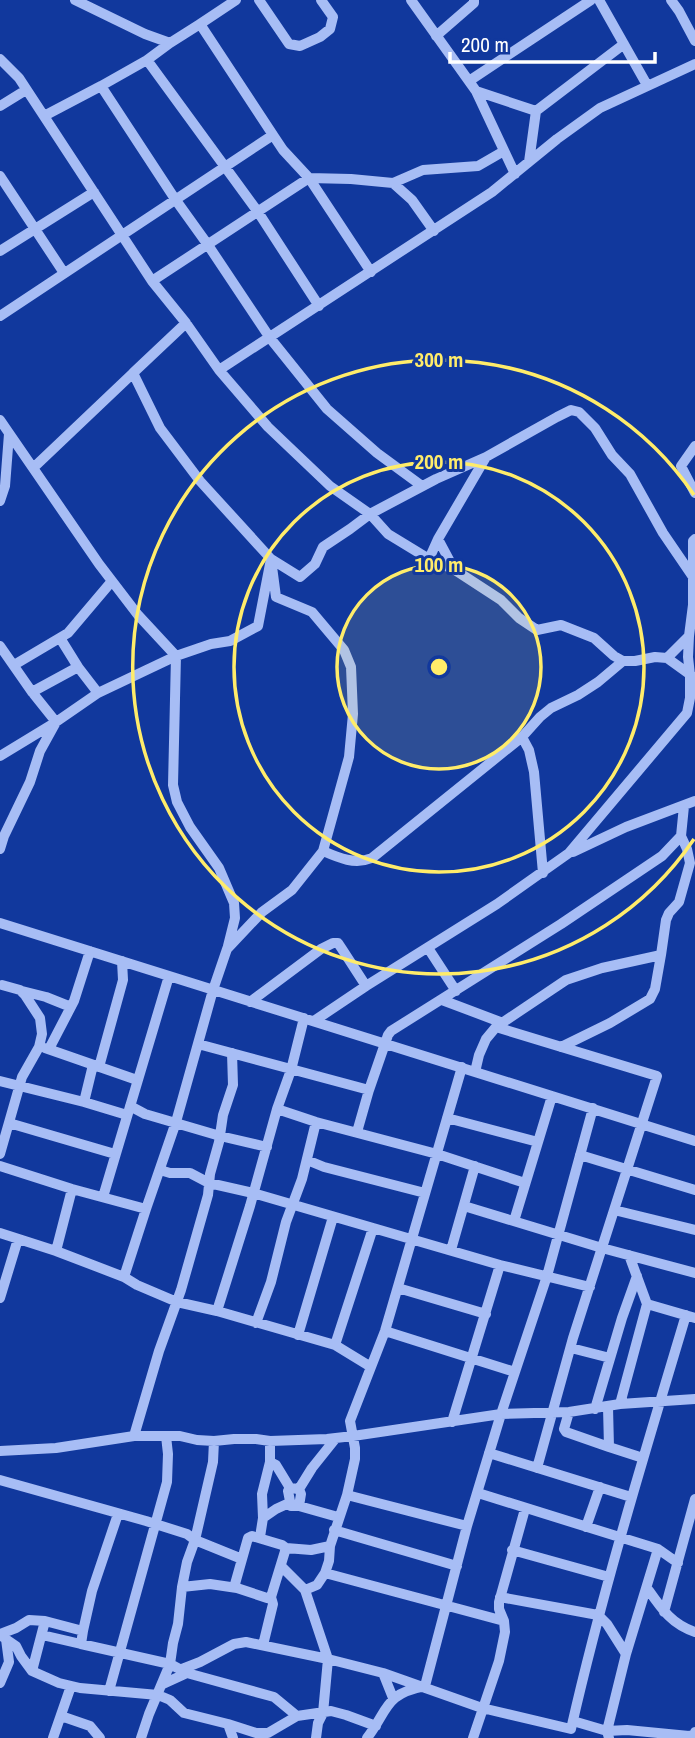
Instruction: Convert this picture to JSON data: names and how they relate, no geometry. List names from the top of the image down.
{
  "scale_bar": "200 m",
  "rings": ["300 m", "200 m", "100 m"]
}
